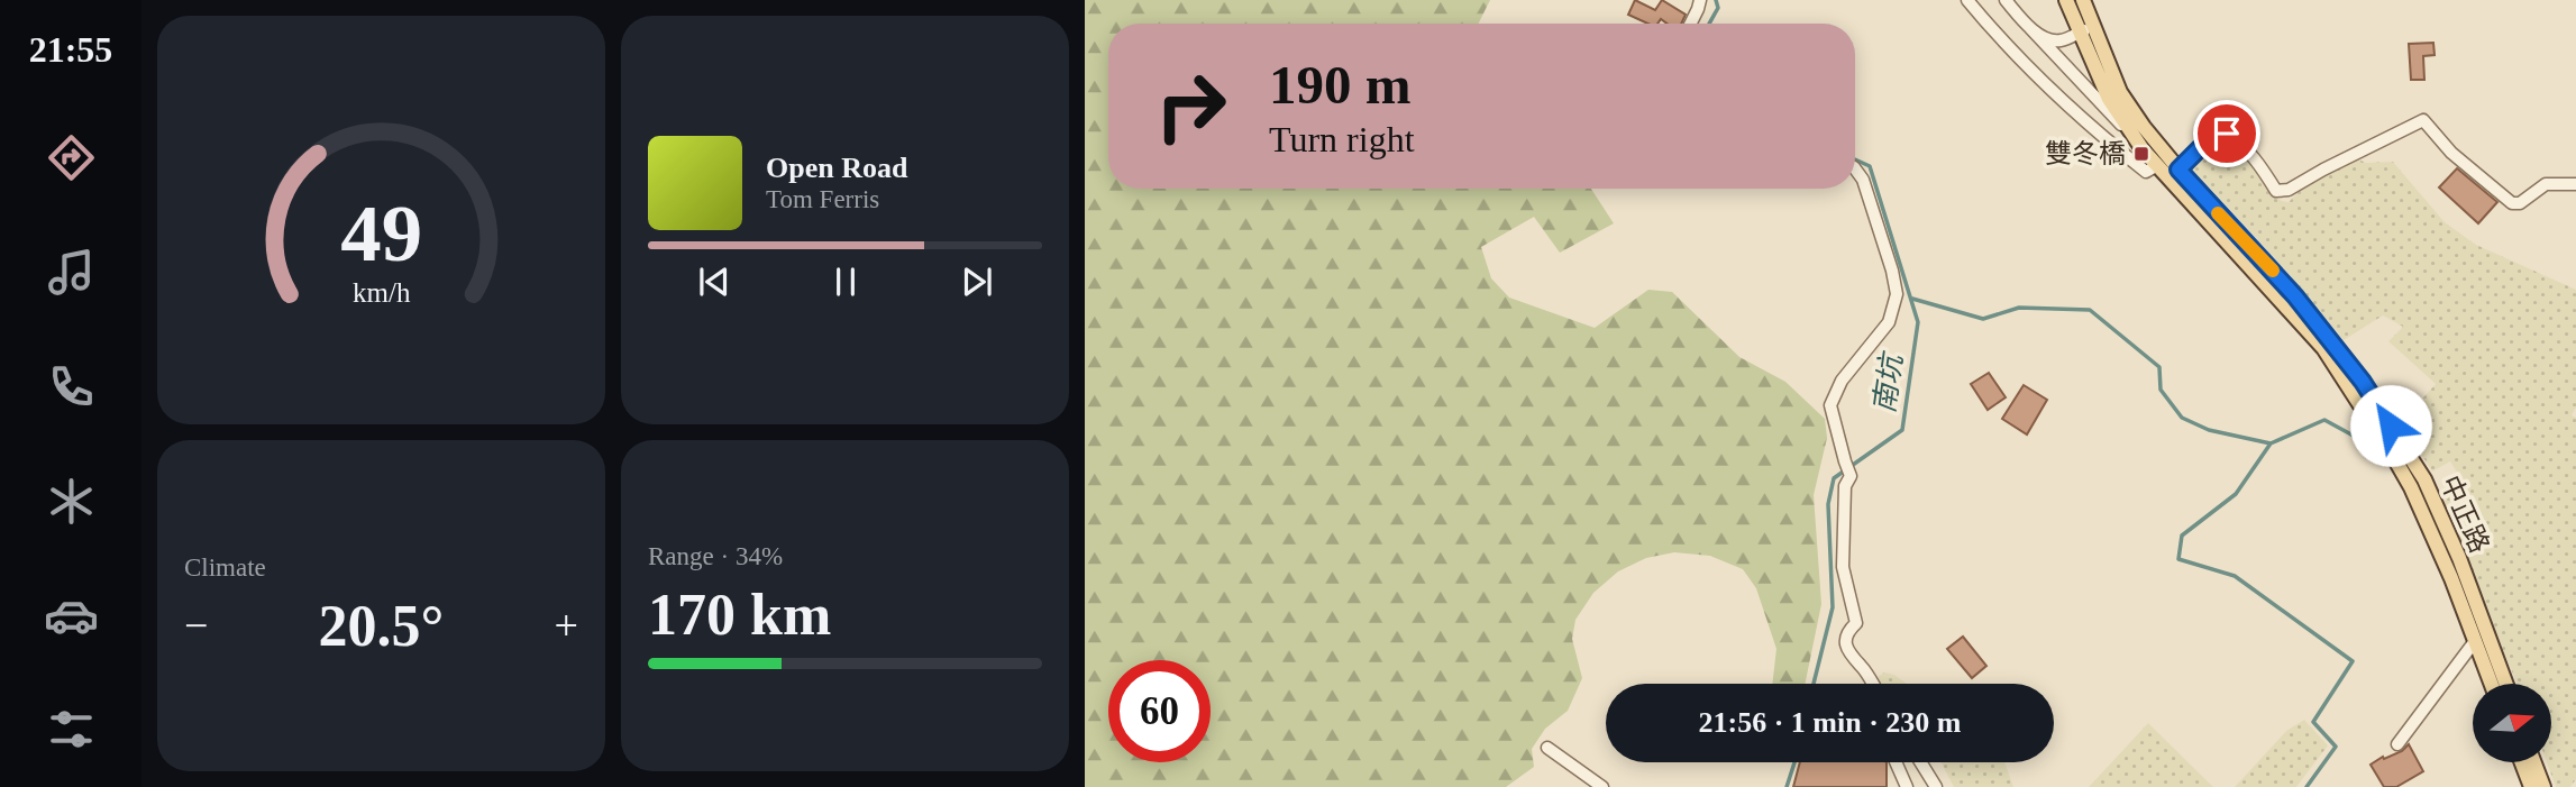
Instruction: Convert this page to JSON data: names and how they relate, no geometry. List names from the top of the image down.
{
  "streets": {
    "main road": ["中正路"]
  },
  "water": ["南坑"],
  "places": {
    "transit": ["雙冬橋"]
  },
  "north": "right",
  "page": {
    "tabs": "21:55",
    "turn": ["190 m", "Turn right"],
    "song": ["Open Road", "Tom Ferris"],
    "tile": [
      "Climate",
      ["Range · 34%", "170 km"]
    ],
    "heat": ["−", "20.5°", "+"],
    "limit": "60",
    "trip": "21:56 · 1 min · 230 m",
    "gauge": ["49", "km/h"]
  }
}
